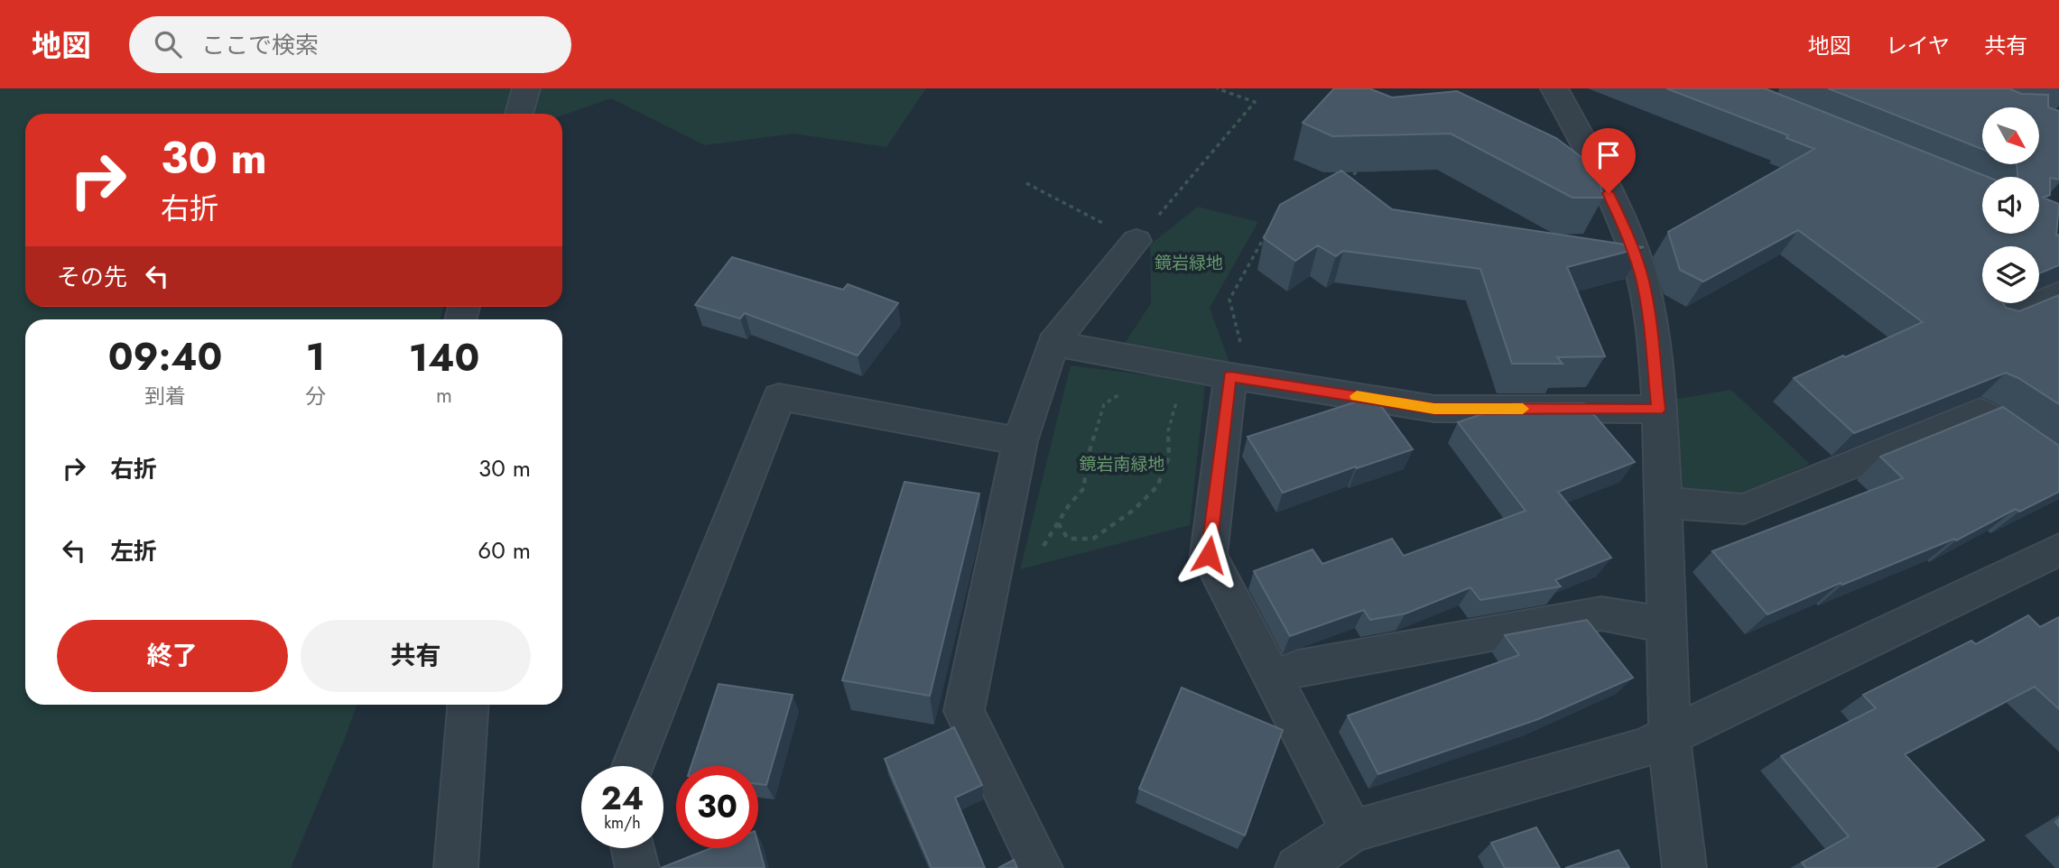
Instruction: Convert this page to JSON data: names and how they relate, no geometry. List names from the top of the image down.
{
  "parks": ["鏡岩緑地", "鏡岩南緑地"],
  "north": "bottom right",
  "page": {
    "header": "地図",
    "search": "ここで検索",
    "nav": ["地図", "レイヤ", "共有"],
    "turn": ["30 m", "右折"],
    "then": "その先",
    "eta": [
      "09:40",
      "到着",
      "1",
      "分",
      "140",
      "m"
    ],
    "list": [
      {
        "name": "右折",
        "value": "30 m"
      },
      {
        "name": "左折",
        "value": "60 m"
      }
    ],
    "buttons": ["終了", "共有"],
    "speed": "24 km/h",
    "limit": "30"
  }
}
